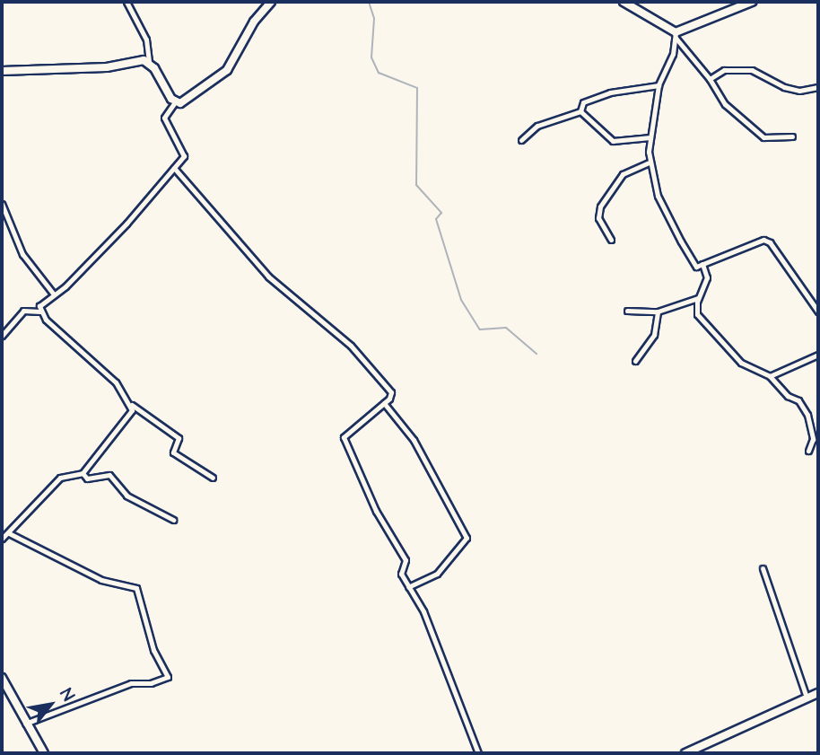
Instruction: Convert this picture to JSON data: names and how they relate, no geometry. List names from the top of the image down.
{
  "north": "top right"
}
